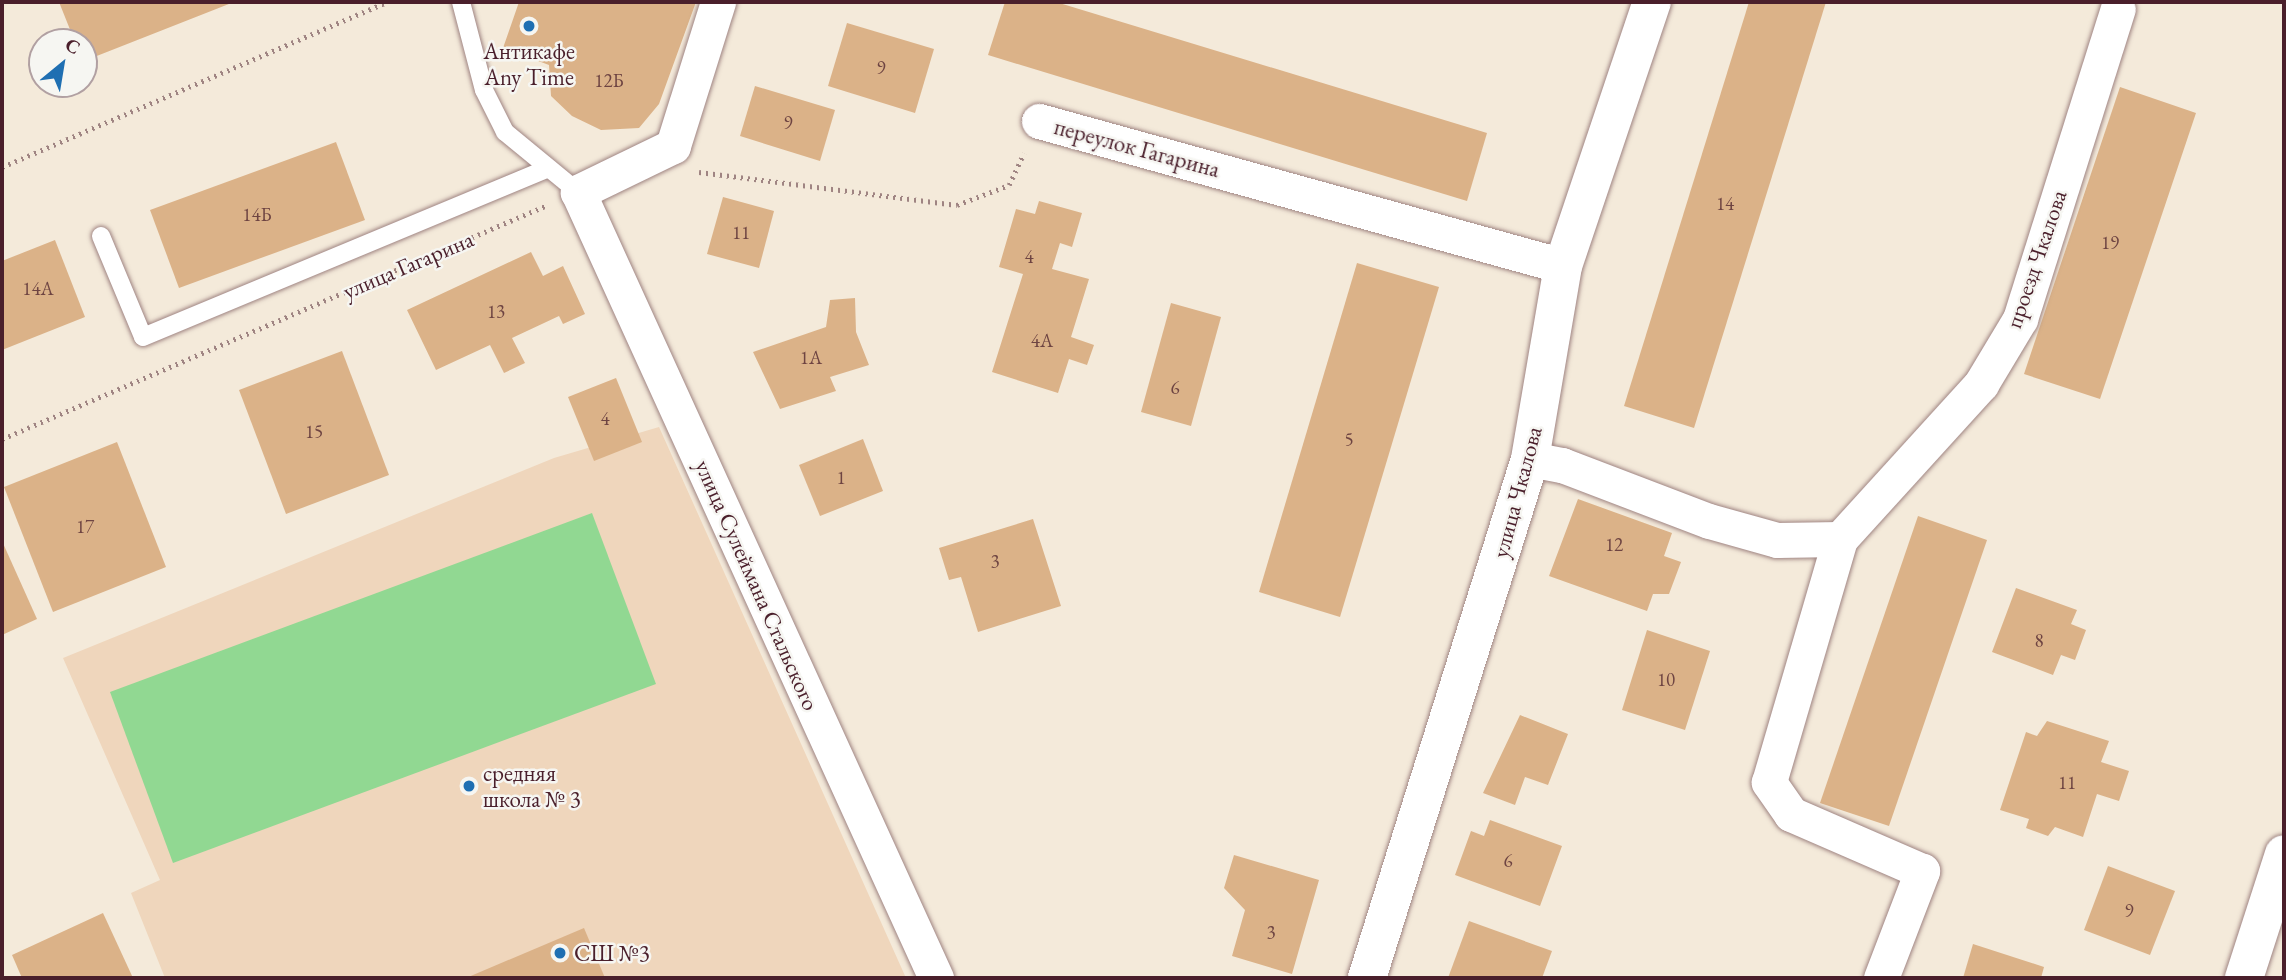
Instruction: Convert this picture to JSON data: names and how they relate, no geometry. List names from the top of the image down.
{
  "streets": {
    "street": [
      "переулок Гагарина",
      "проезд Чкалова",
      "улица Чкалова",
      "улица Сулеймана Стальского"
    ],
    "path": ["улица Гагарина"]
  },
  "crossings": [
    ["переулок Гагарина", "улица Чкалова"],
    ["улица Гагарина", "улица Сулеймана Стальского"]
  ],
  "places": ["Антикафе Any Time", "средняя школа № 3", "СШ №3"],
  "house_numbers": [
    "9",
    "12Б",
    "9",
    "14",
    "14Б",
    "11",
    "19",
    "4",
    "14А",
    "13",
    "4А",
    "1А",
    "6",
    "4",
    "15",
    "5",
    "1",
    "17",
    "12",
    "3",
    "8",
    "10",
    "11",
    "6",
    "9",
    "3"
  ],
  "north": "top right"
}
